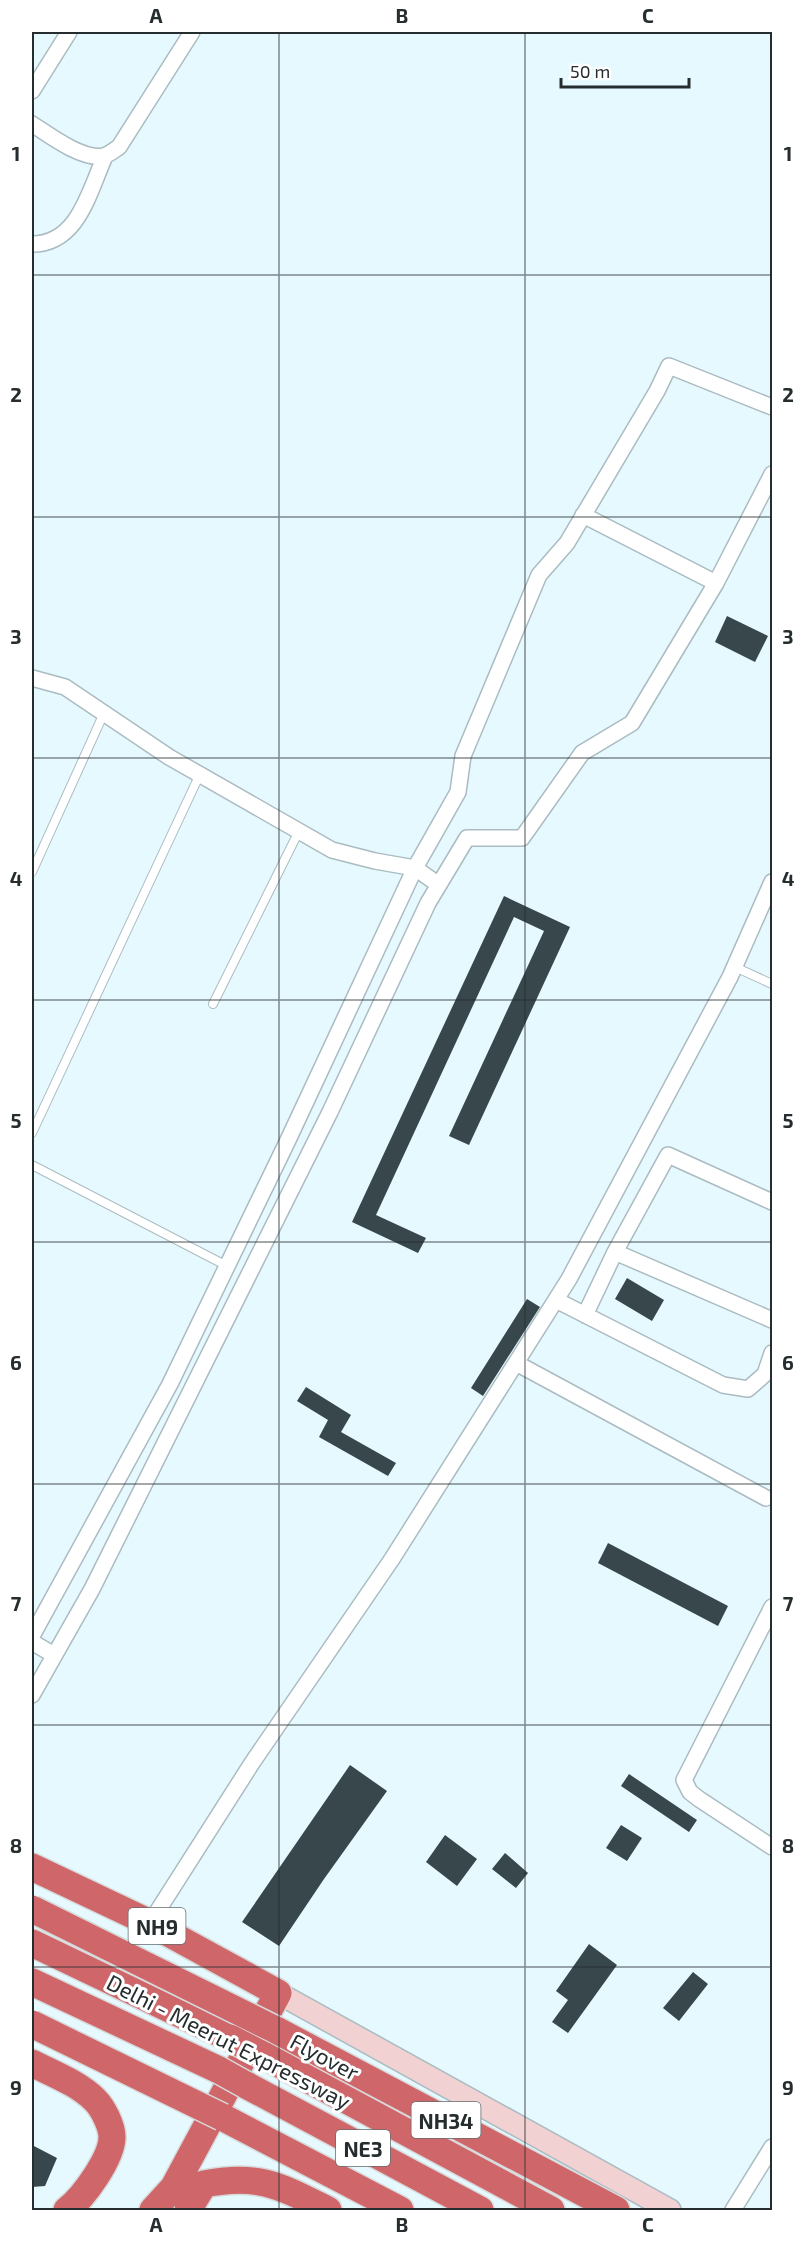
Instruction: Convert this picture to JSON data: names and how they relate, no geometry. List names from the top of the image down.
{
  "streets": {
    "highway": [
      "NH9",
      "Delhi - Meerut Expressway",
      "Flyover",
      "NH34",
      "NE3"
    ]
  },
  "scale_bar": "50 m",
  "grid": {
    "columns": ["A", "B", "C"],
    "rows": [
      "1",
      "2",
      "3",
      "4",
      "5",
      "6",
      "7",
      "8",
      "9"
    ]
  }
}
